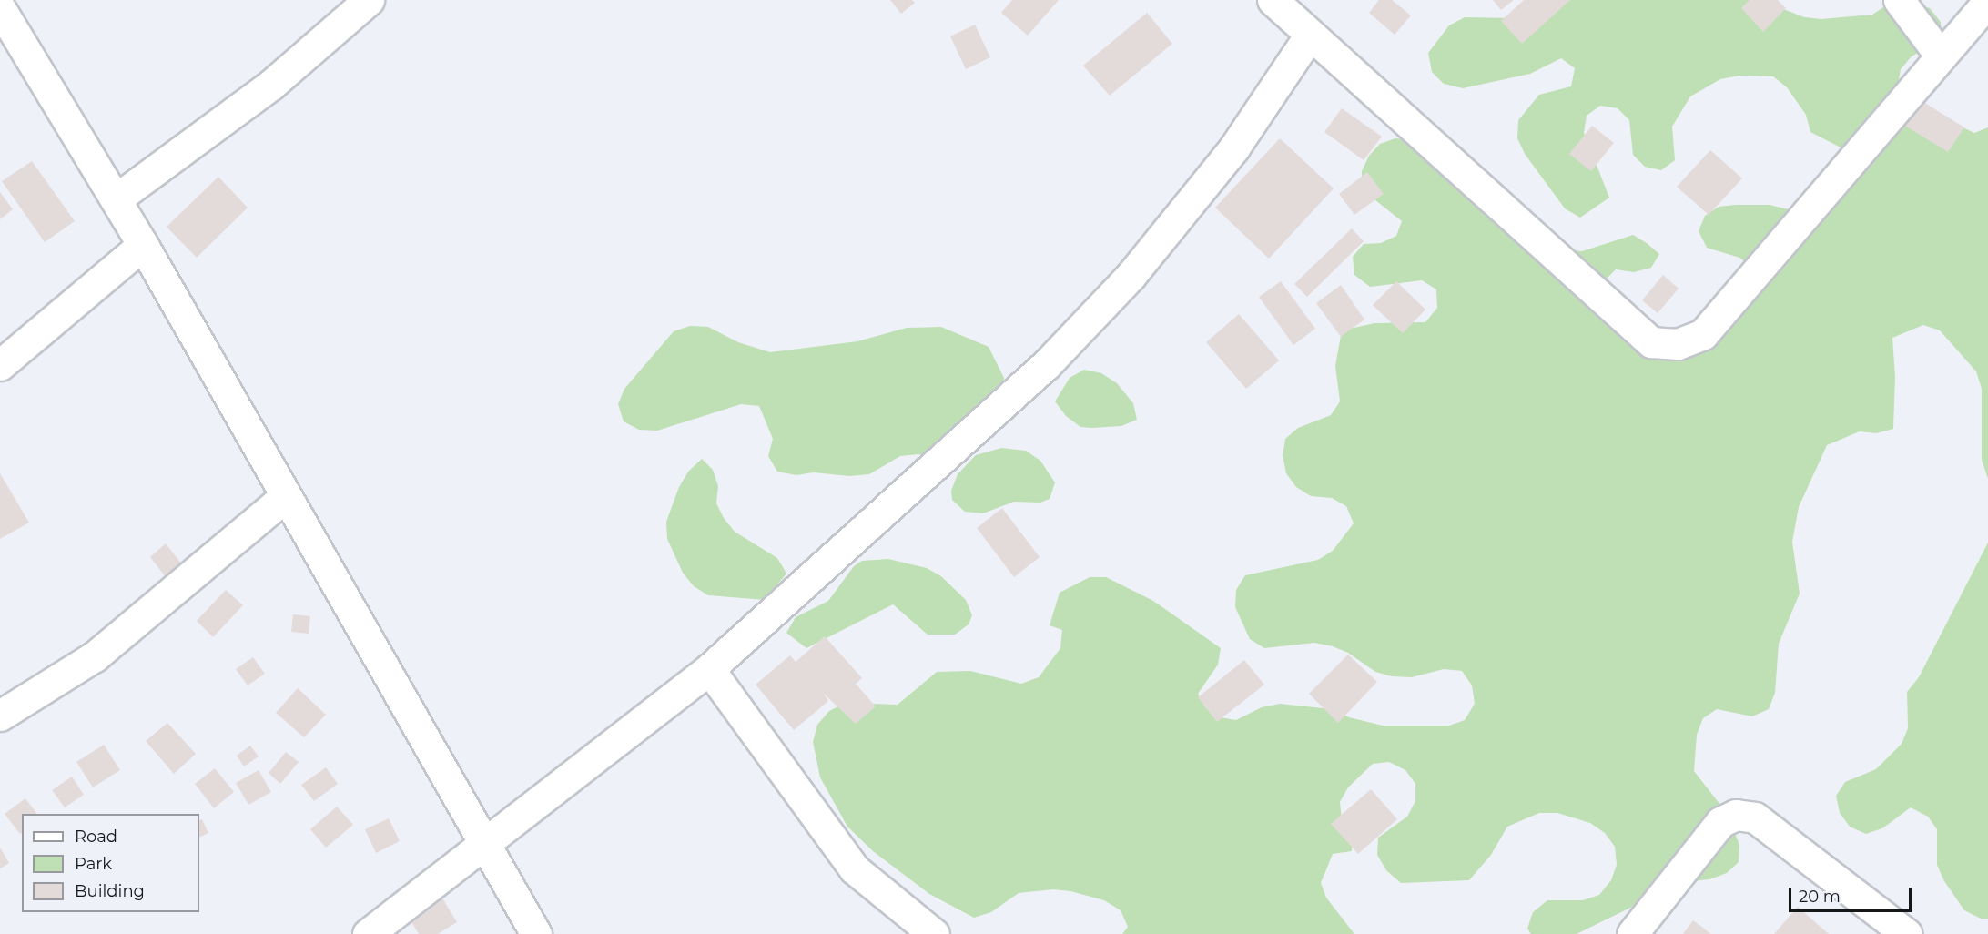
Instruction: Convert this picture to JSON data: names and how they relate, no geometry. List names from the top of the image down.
{
  "legend": ["Road", "Park", "Building"],
  "scale_bar": "20 m"
}
